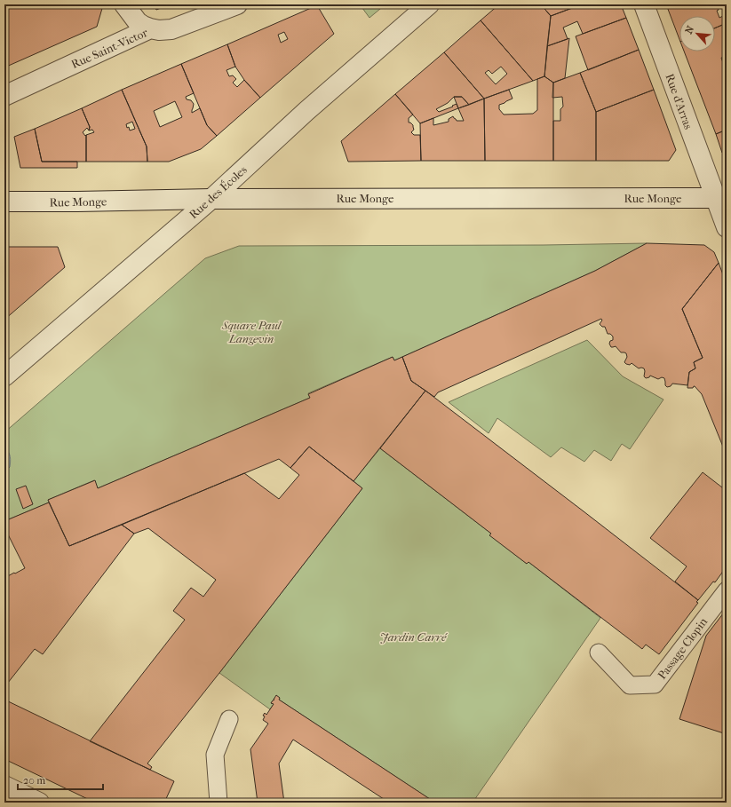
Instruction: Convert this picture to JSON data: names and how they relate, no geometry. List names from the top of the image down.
{
  "streets": {
    "street": [
      "Rue Saint-Victor",
      "Rue d'Arras",
      "Rue des Écoles",
      "Rue Monge"
    ],
    "lane": ["Passage Clopin"]
  },
  "crossings": [
    ["Rue d'Arras", "Rue Monge"],
    ["Rue des Écoles", "Rue Monge"]
  ],
  "parks": ["Square Paul Langevin", "Jardin Carré"],
  "scale_bar": "20 m",
  "north": "top left"
}
